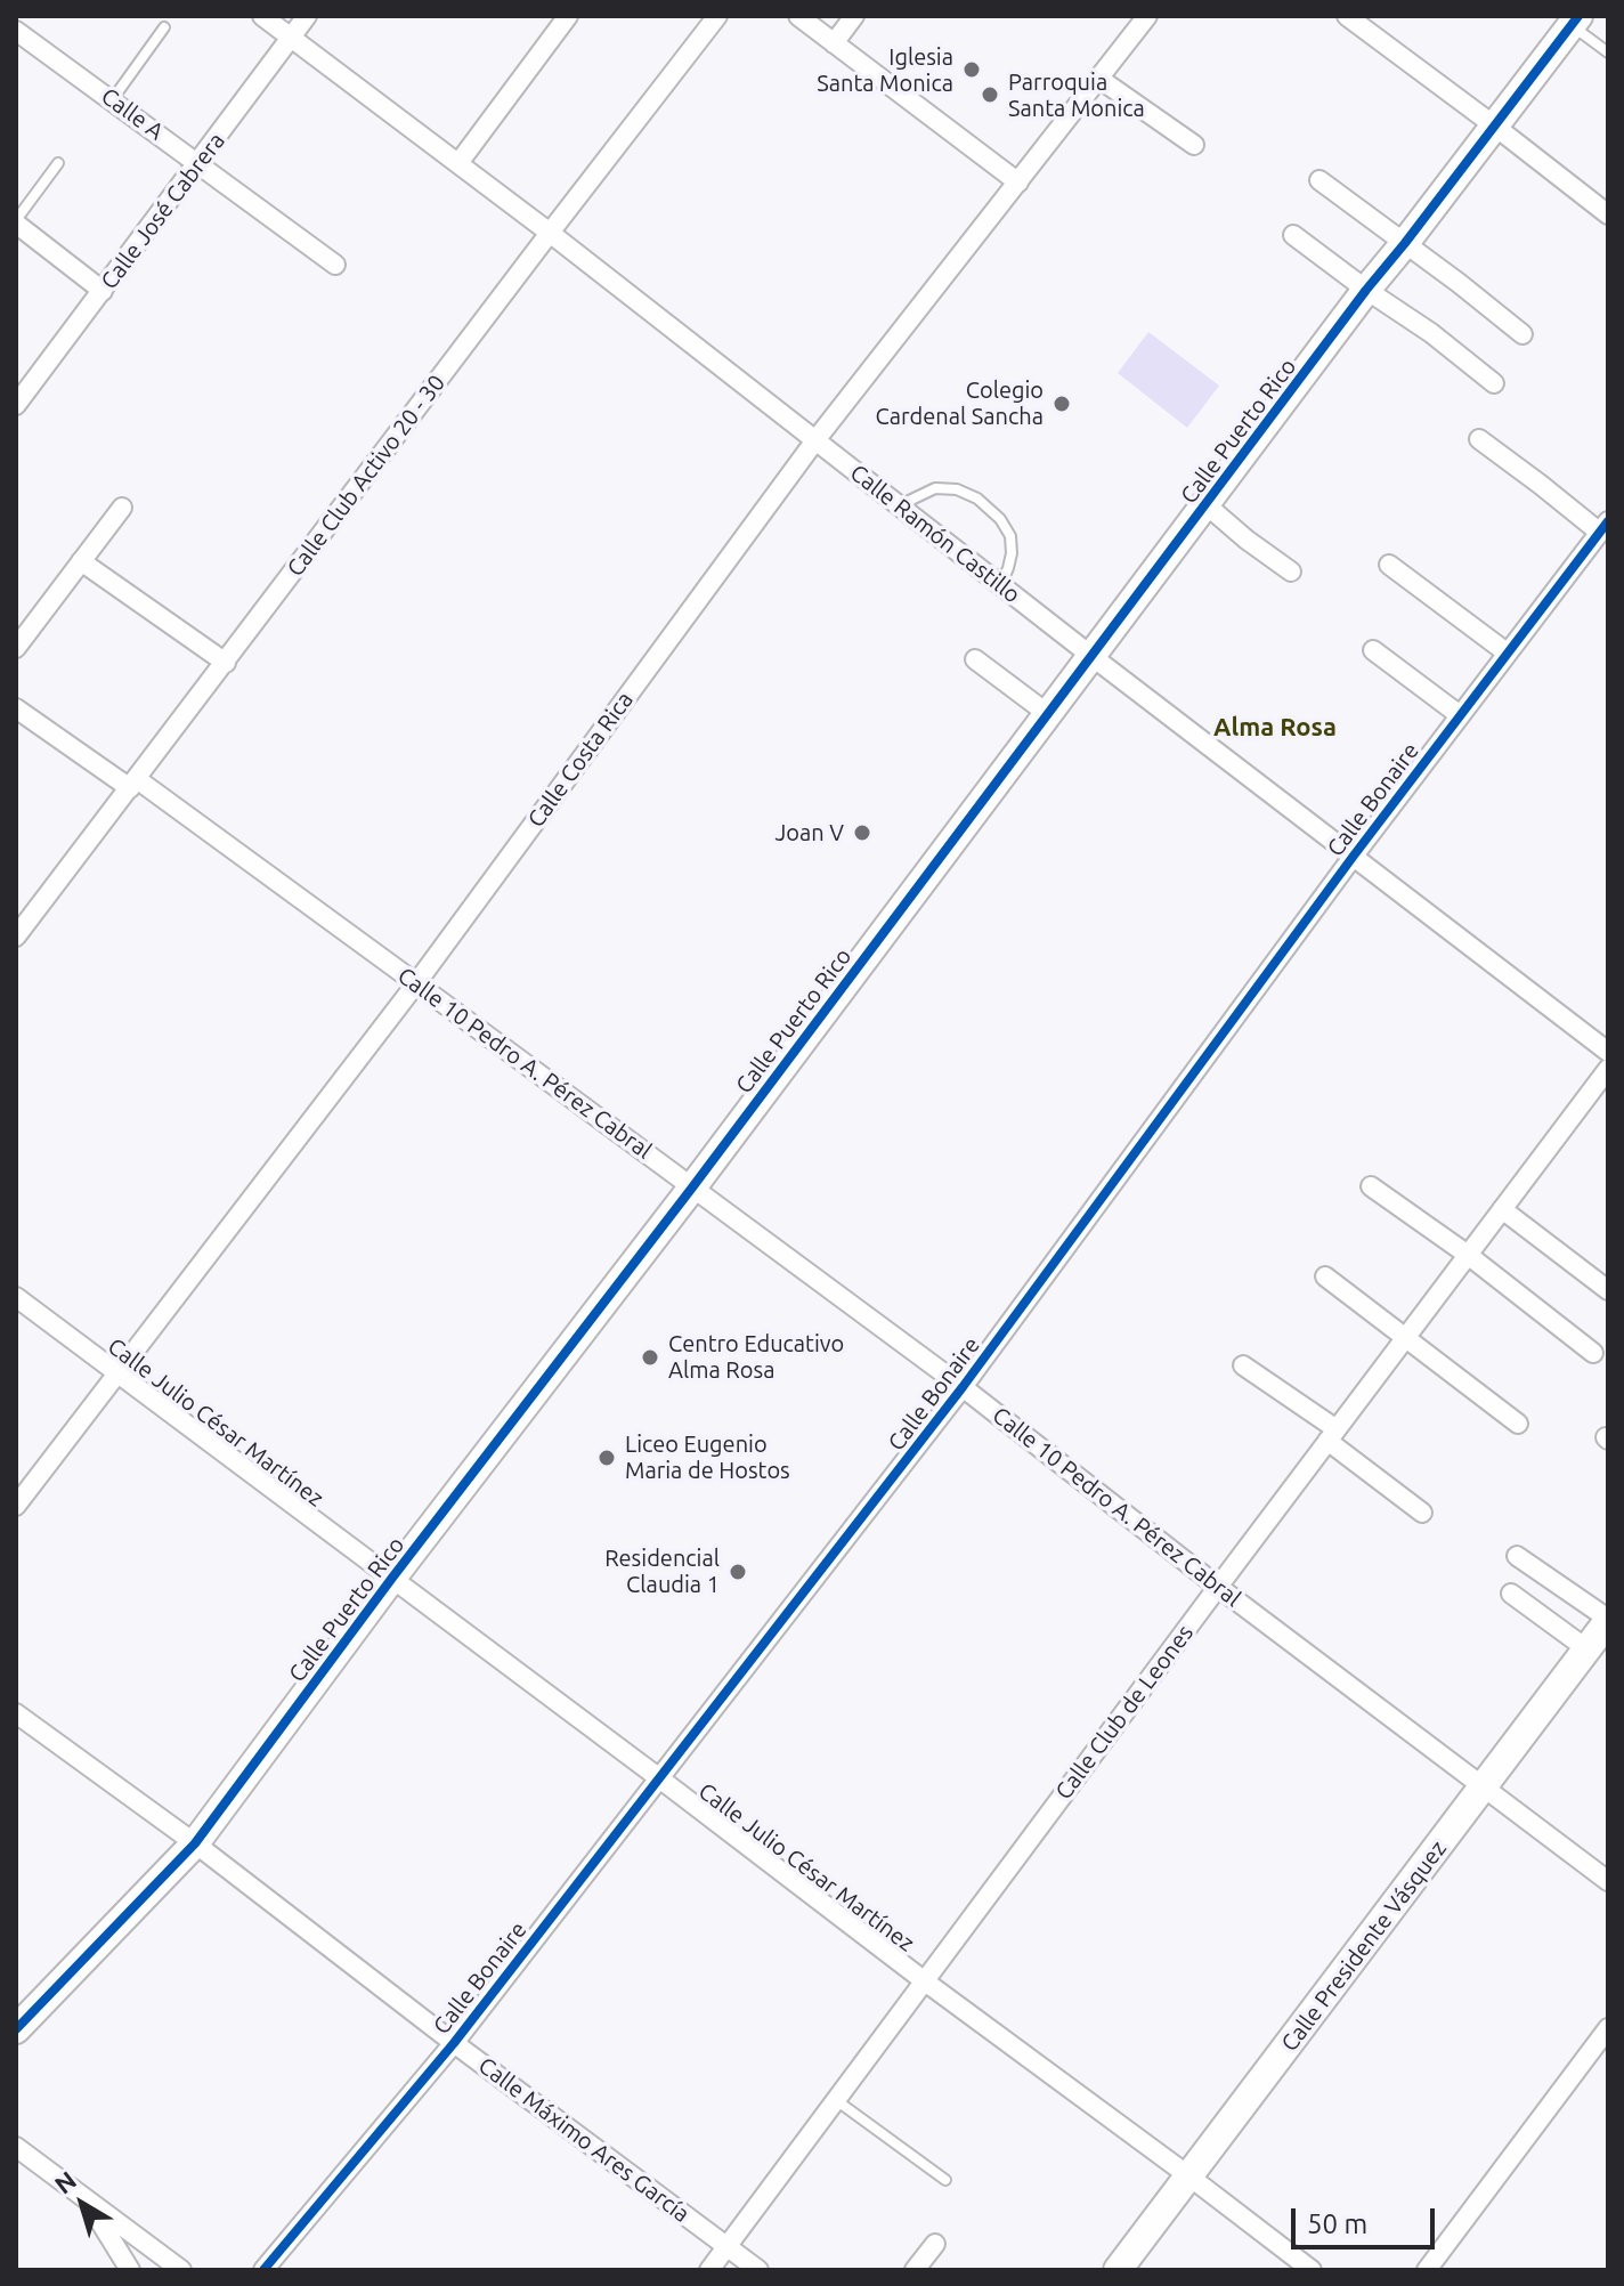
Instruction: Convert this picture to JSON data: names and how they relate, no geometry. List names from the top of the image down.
{
  "streets": {
    "street": [
      "Calle A",
      "Calle José Cabrera",
      "Calle Puerto Rico",
      "Calle Club Activo 20 - 30",
      "Calle Ramón Castillo",
      "Calle Costa Rica",
      "Calle Bonaire",
      "Calle 10 Pedro A. Pérez Cabral",
      "Calle Julio César Martínez",
      "Calle Club de Leones",
      "Calle Presidente Vásquez",
      "Calle Máximo Ares García"
    ]
  },
  "crossings": [
    ["Calle A", "Calle José Cabrera"],
    ["Calle José Cabrera", "Calle Ramón Castillo"],
    ["Calle Puerto Rico", "Calle Ramón Castillo"],
    ["Calle Puerto Rico", "Calle 10 Pedro A. Pérez Cabral"],
    ["Calle Puerto Rico", "Calle Julio César Martínez"],
    ["Calle Puerto Rico", "Calle Máximo Ares García"],
    ["Calle Club Activo 20 - 30", "Calle Ramón Castillo"],
    ["Calle Club Activo 20 - 30", "Calle 10 Pedro A. Pérez Cabral"],
    ["Calle Ramón Castillo", "Calle Costa Rica"],
    ["Calle Ramón Castillo", "Calle Bonaire"],
    ["Calle Costa Rica", "Calle 10 Pedro A. Pérez Cabral"],
    ["Calle Costa Rica", "Calle Julio César Martínez"],
    ["Calle Bonaire", "Calle 10 Pedro A. Pérez Cabral"],
    ["Calle Bonaire", "Calle Julio César Martínez"],
    ["Calle Bonaire", "Calle Máximo Ares García"],
    ["Calle 10 Pedro A. Pérez Cabral", "Calle Club de Leones"],
    ["Calle 10 Pedro A. Pérez Cabral", "Calle Presidente Vásquez"],
    ["Calle Julio César Martínez", "Calle Club de Leones"],
    ["Calle Julio César Martínez", "Calle Presidente Vásquez"],
    ["Calle Club de Leones", "Calle Máximo Ares García"]
  ],
  "districts": ["Alma Rosa"],
  "places": [
    "Iglesia Santa Monica",
    "Parroquia Santa Monica",
    "Colegio Cardenal Sancha",
    "Joan V",
    "Centro Educativo Alma Rosa",
    "Liceo Eugenio Maria de Hostos",
    "Residencial Claudia 1"
  ],
  "scale_bar": "50 m",
  "north": "top left"
}
